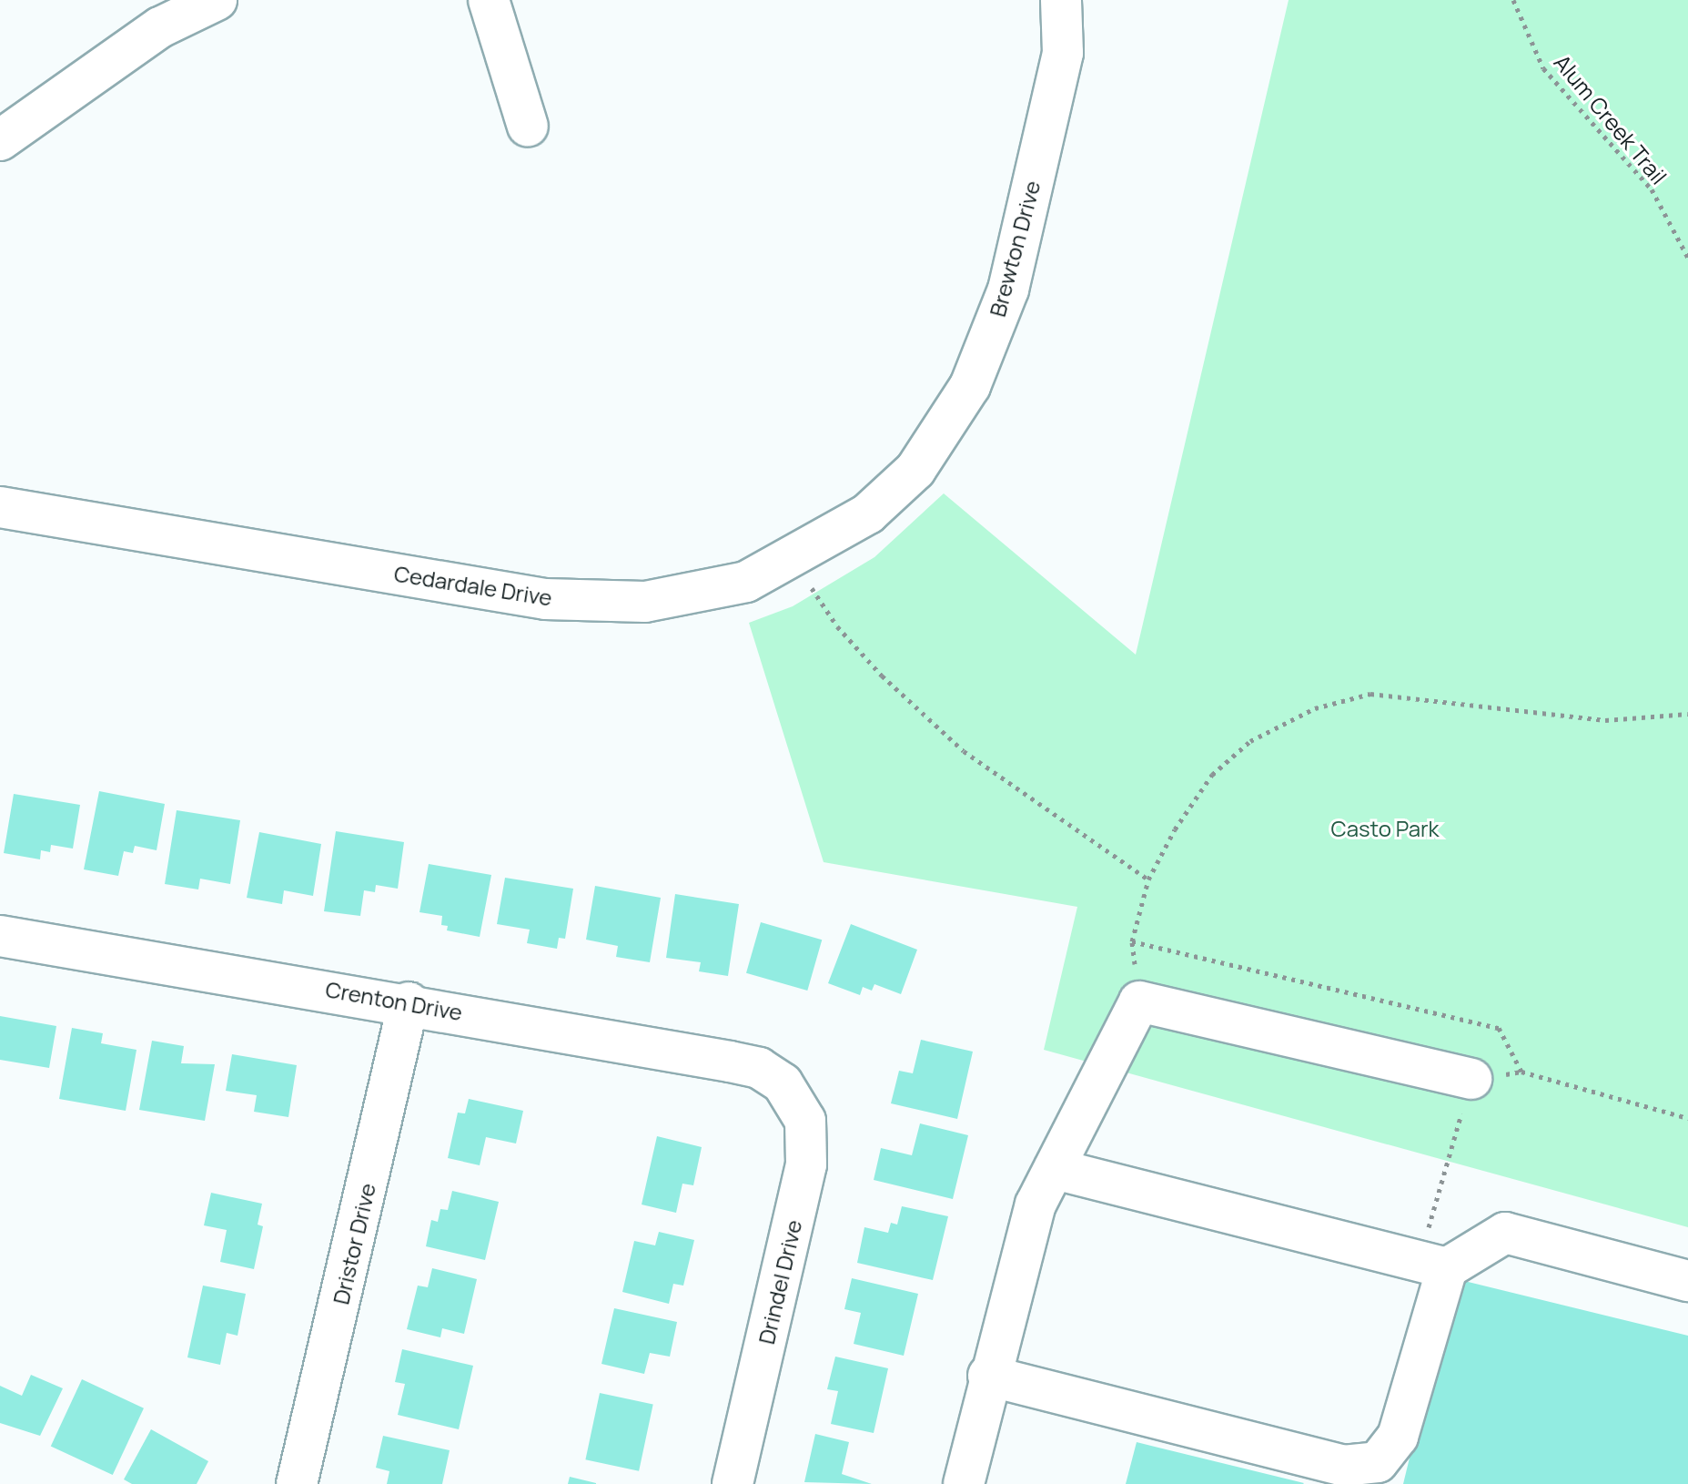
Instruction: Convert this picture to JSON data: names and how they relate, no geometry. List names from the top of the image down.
{
  "streets": {
    "street": [
      "Brewton Drive",
      "Cedardale Drive",
      "Crenton Drive",
      "Dristor Drive",
      "Drindel Drive"
    ],
    "path": ["Alum Creek Trail"]
  },
  "crossings": [
    ["Brewton Drive", "Cedardale Drive"],
    ["Crenton Drive", "Dristor Drive"],
    ["Crenton Drive", "Drindel Drive"]
  ],
  "parks": ["Casto Park"]
}
